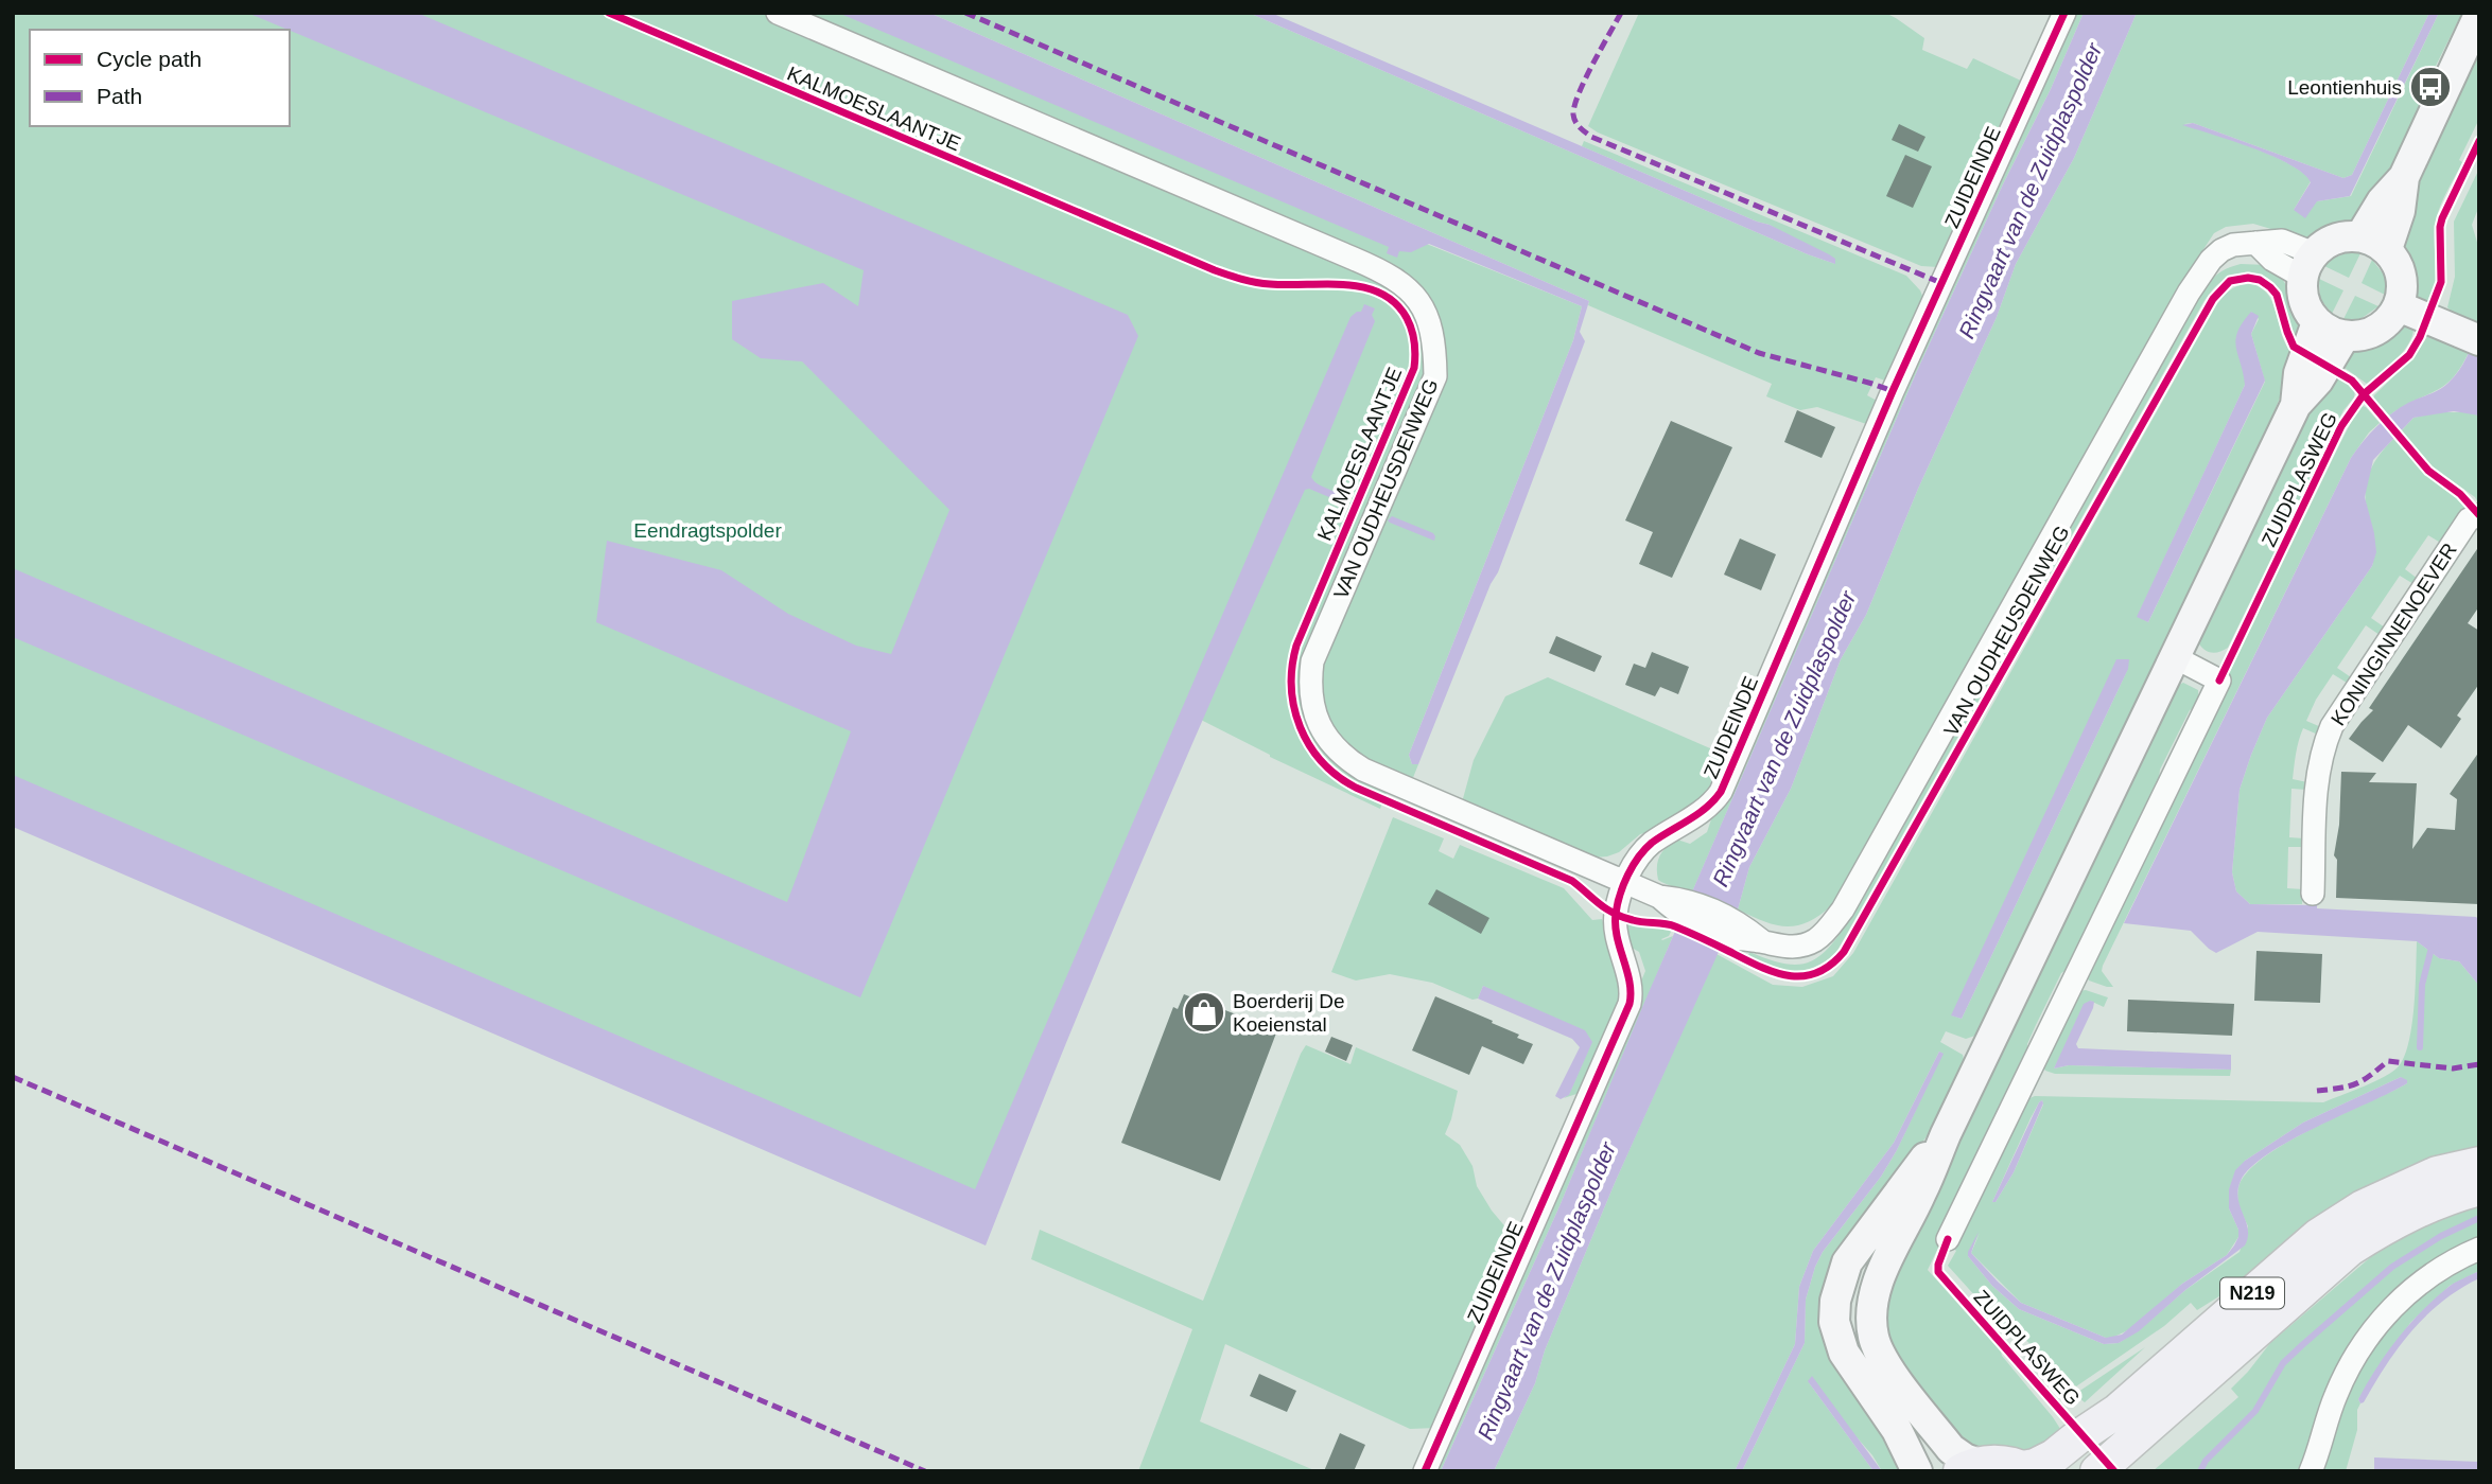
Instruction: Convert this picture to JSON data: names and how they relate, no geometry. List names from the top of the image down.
{
  "streets": {
    "main road": ["ZUIDPLASWEG", "N219"],
    "street": ["ZUIDEINDE", "VAN OUDHEUSDENWEG", "KONINGINNENOEVER"],
    "cycle path": ["KALMOESLAANTJE"]
  },
  "crossings": [
    ["ZUIDEINDE", "VAN OUDHEUSDENWEG"],
    ["ZUIDPLASWEG", "VAN OUDHEUSDENWEG"],
    ["ZUIDPLASWEG", "N219"]
  ],
  "water": ["Ringvaart van de Zuidplaspolder"],
  "parks": ["Eendragtspolder"],
  "places": {
    "bus stop": ["Leontienhuis"],
    "shop": ["Boerderij De Koeienstal"]
  },
  "legend": ["Cycle path", "Path"]
}
